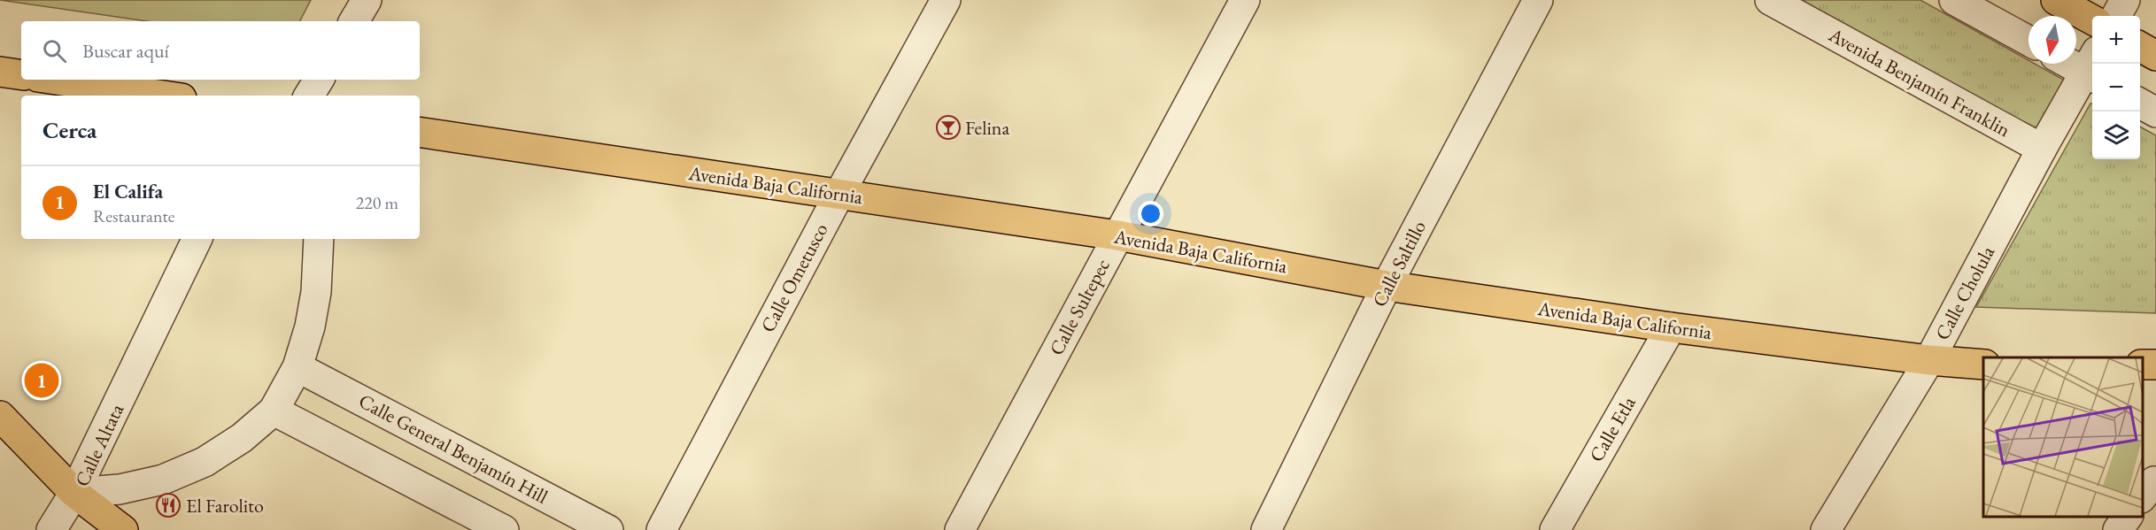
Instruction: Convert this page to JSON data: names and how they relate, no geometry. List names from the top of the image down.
{
  "streets": {
    "main road": ["Avenida Baja California"],
    "street": [
      "Avenida Benjamín Franklin",
      "Calle Saltillo",
      "Calle Ometusco",
      "Calle Cholula",
      "Calle Sultepec",
      "Calle Etla",
      "Calle Altata",
      "Calle General Benjamín Hill"
    ]
  },
  "crossings": [
    ["Avenida Benjamín Franklin", "Calle Cholula"],
    ["Avenida Baja California", "Calle Saltillo"],
    ["Avenida Baja California", "Calle Ometusco"],
    ["Avenida Baja California", "Calle Cholula"],
    ["Avenida Baja California", "Calle Sultepec"],
    ["Avenida Baja California", "Calle Etla"],
    ["Calle Altata", "Calle General Benjamín Hill"]
  ],
  "places": {
    "bar": ["Felina"],
    "restaurant": ["El Farolito"]
  },
  "north": "bottom",
  "page": {
    "map_buttons": ["+", "−"],
    "search": "Buscar aquí",
    "heading": "Cerca",
    "list": [
      {
        "mark": "1",
        "name": "El Califa",
        "note": "Restaurante",
        "value": "220 m"
      }
    ],
    "pins": "1"
  }
}
